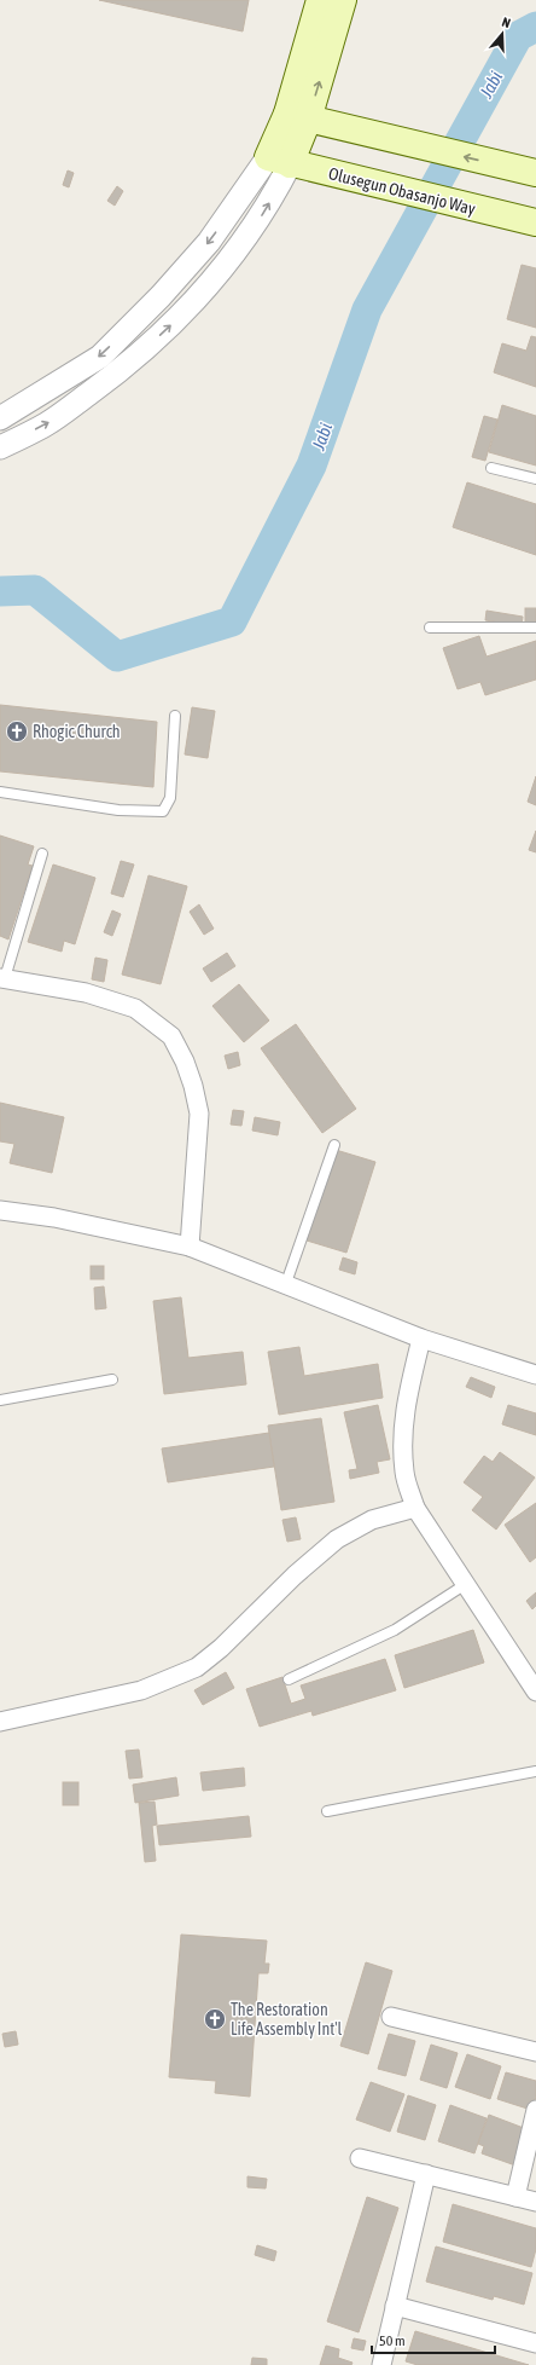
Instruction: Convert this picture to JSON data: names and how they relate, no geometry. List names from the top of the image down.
{
  "streets": {
    "main road": ["Olusegun Obasanjo Way"]
  },
  "water": ["Jabi"],
  "places": {
    "church": ["Rhogic Church", "The Restoration Life Assembly Int'l"]
  },
  "scale_bar": "50 m",
  "north": "top"
}
